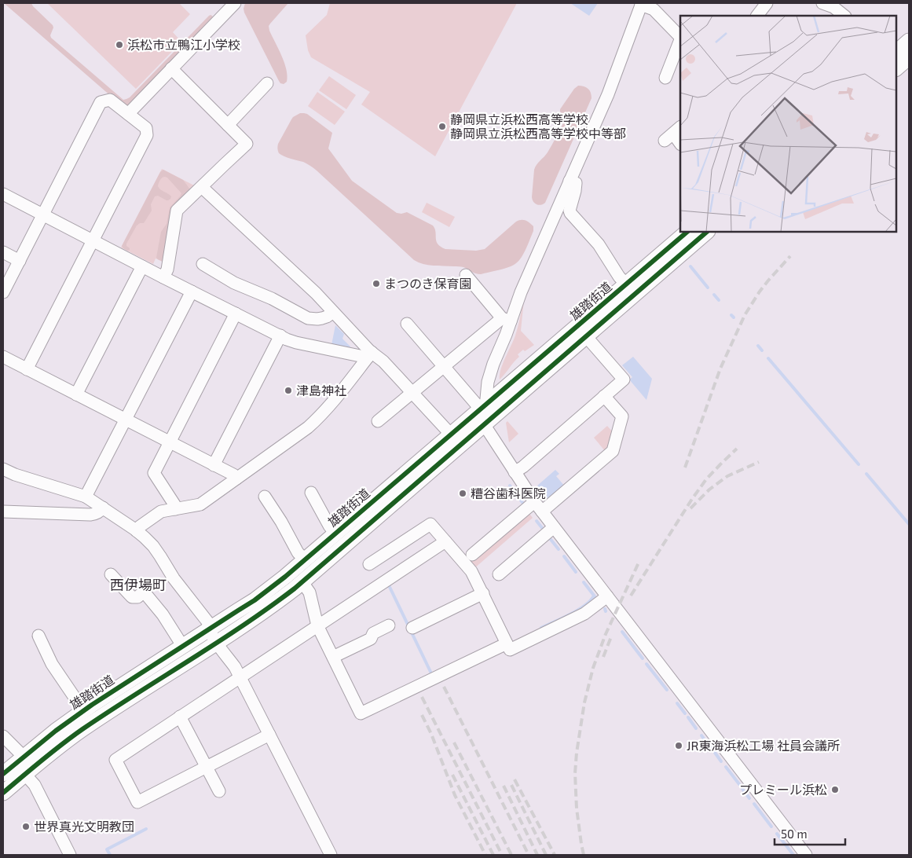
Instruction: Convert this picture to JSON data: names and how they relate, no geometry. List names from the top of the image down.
{
  "streets": {
    "main road": ["雄踏街道"]
  },
  "districts": ["西伊場町"],
  "places": [
    "浜松市立鴨江小学校",
    "静岡県立浜松西高等学校 静岡県立浜松西高等学校中等部",
    "まつのき保育園",
    "津島神社",
    "糟谷歯科医院",
    "JR東海浜松工場 社員会議所",
    "プレミール浜松",
    "世界真光文明教団"
  ],
  "scale_bar": "50 m"
}
